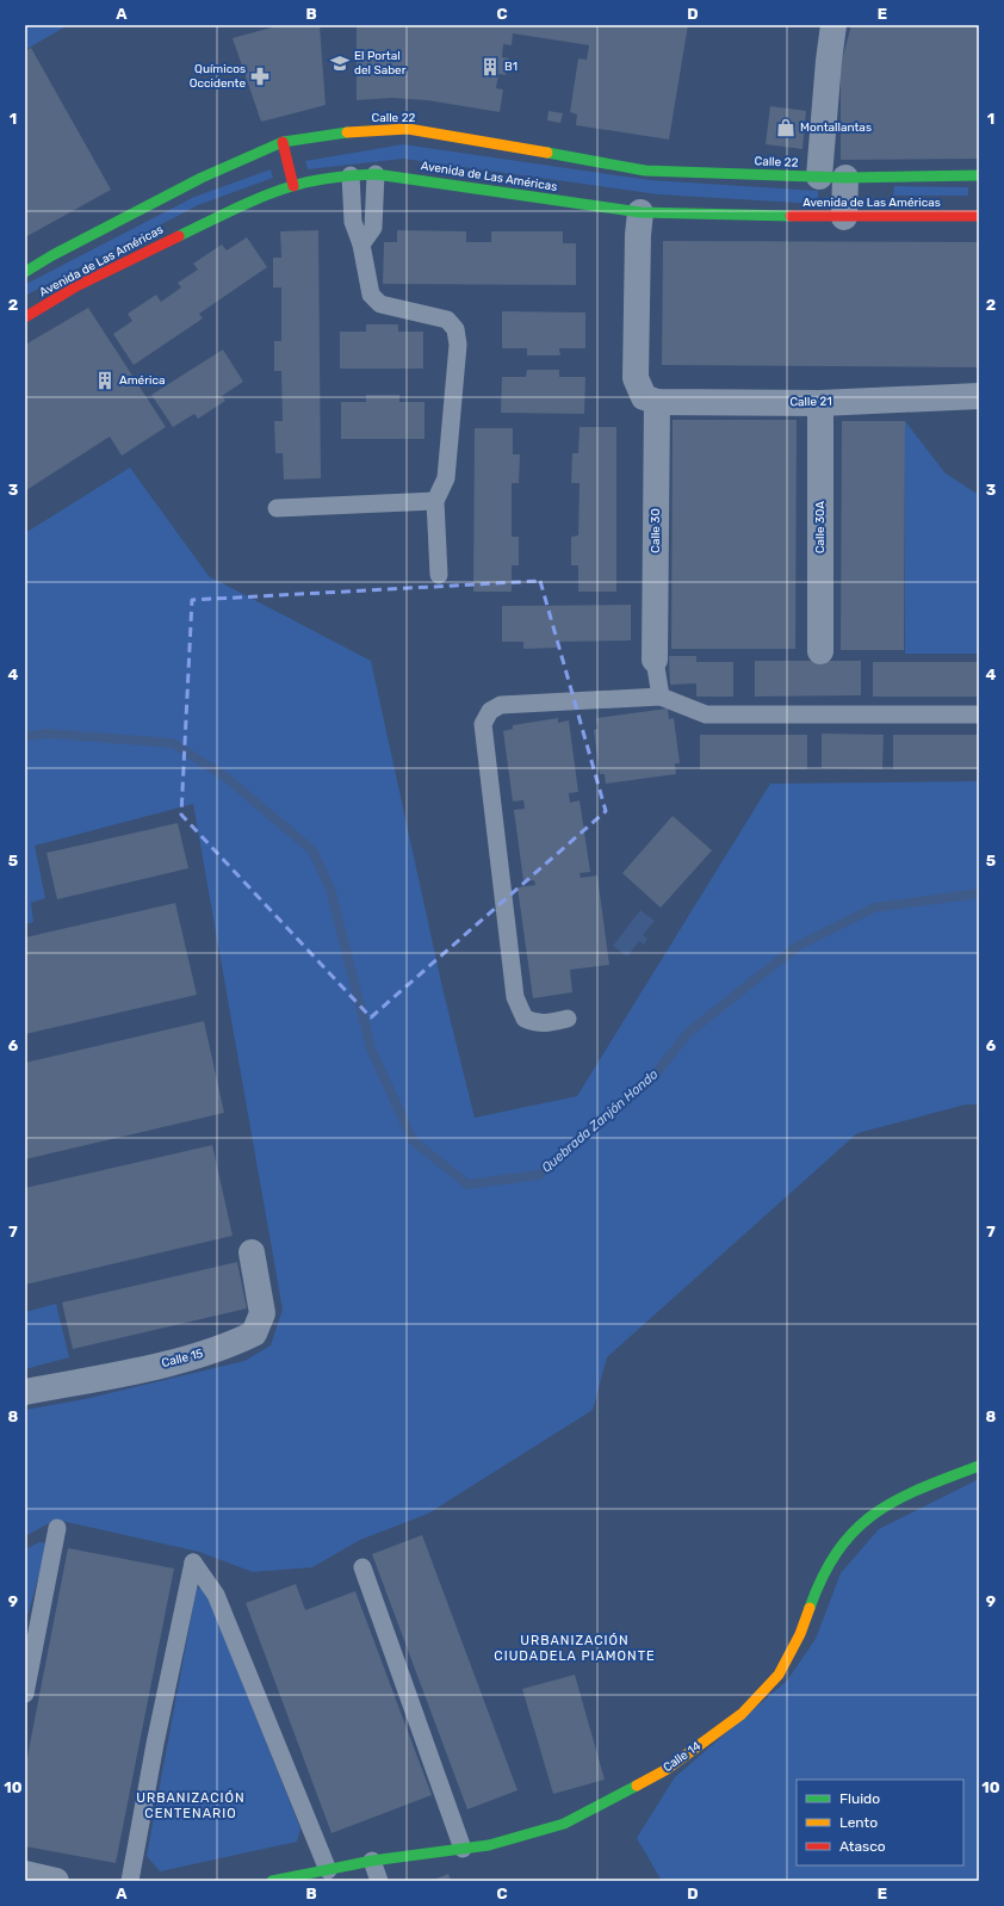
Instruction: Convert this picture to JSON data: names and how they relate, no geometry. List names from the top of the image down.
{
  "streets": {
    "main road": ["Calle 22", "Avenida de Las Américas", "Calle 14"],
    "street": [
      "Calle 21",
      "Calle 30A",
      "Calle 30",
      "Calle 15"
    ]
  },
  "crossings": [
    ["Calle 22", "Avenida de Las Américas"],
    ["Avenida de Las Américas", "Calle 30"],
    ["Calle 21", "Calle 30A"],
    ["Calle 21", "Calle 30"]
  ],
  "districts": ["URBANIZACIÓN CIUDADELA PIAMONTE", "URBANIZACIÓN CENTENARIO"],
  "water": ["Quebrada Zanjón Hondo"],
  "places": {
    "school or university": ["El Portal del Saber"],
    "building": ["B1", "América"],
    "pharmacy": ["Químicos Occidente"],
    "shop": ["Montallantas"]
  },
  "legend": ["Fluido", "Lento", "Atasco"],
  "grid": {
    "columns": [
      "A",
      "B",
      "C",
      "D",
      "E"
    ],
    "rows": [
      "1",
      "2",
      "3",
      "4",
      "5",
      "6",
      "7",
      "8",
      "9",
      "10"
    ]
  }
}
